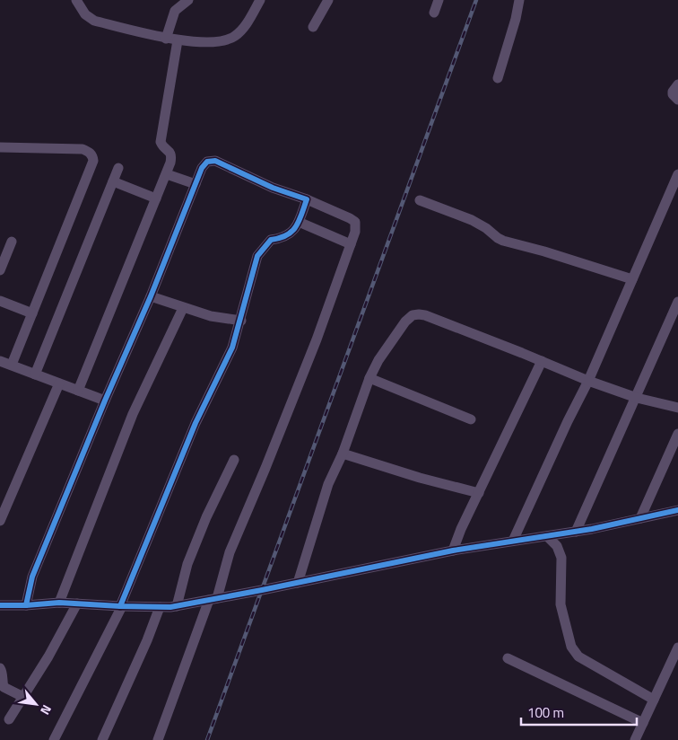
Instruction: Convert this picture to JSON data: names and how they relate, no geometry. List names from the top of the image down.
{
  "scale_bar": "100 m",
  "north": "bottom right"
}
